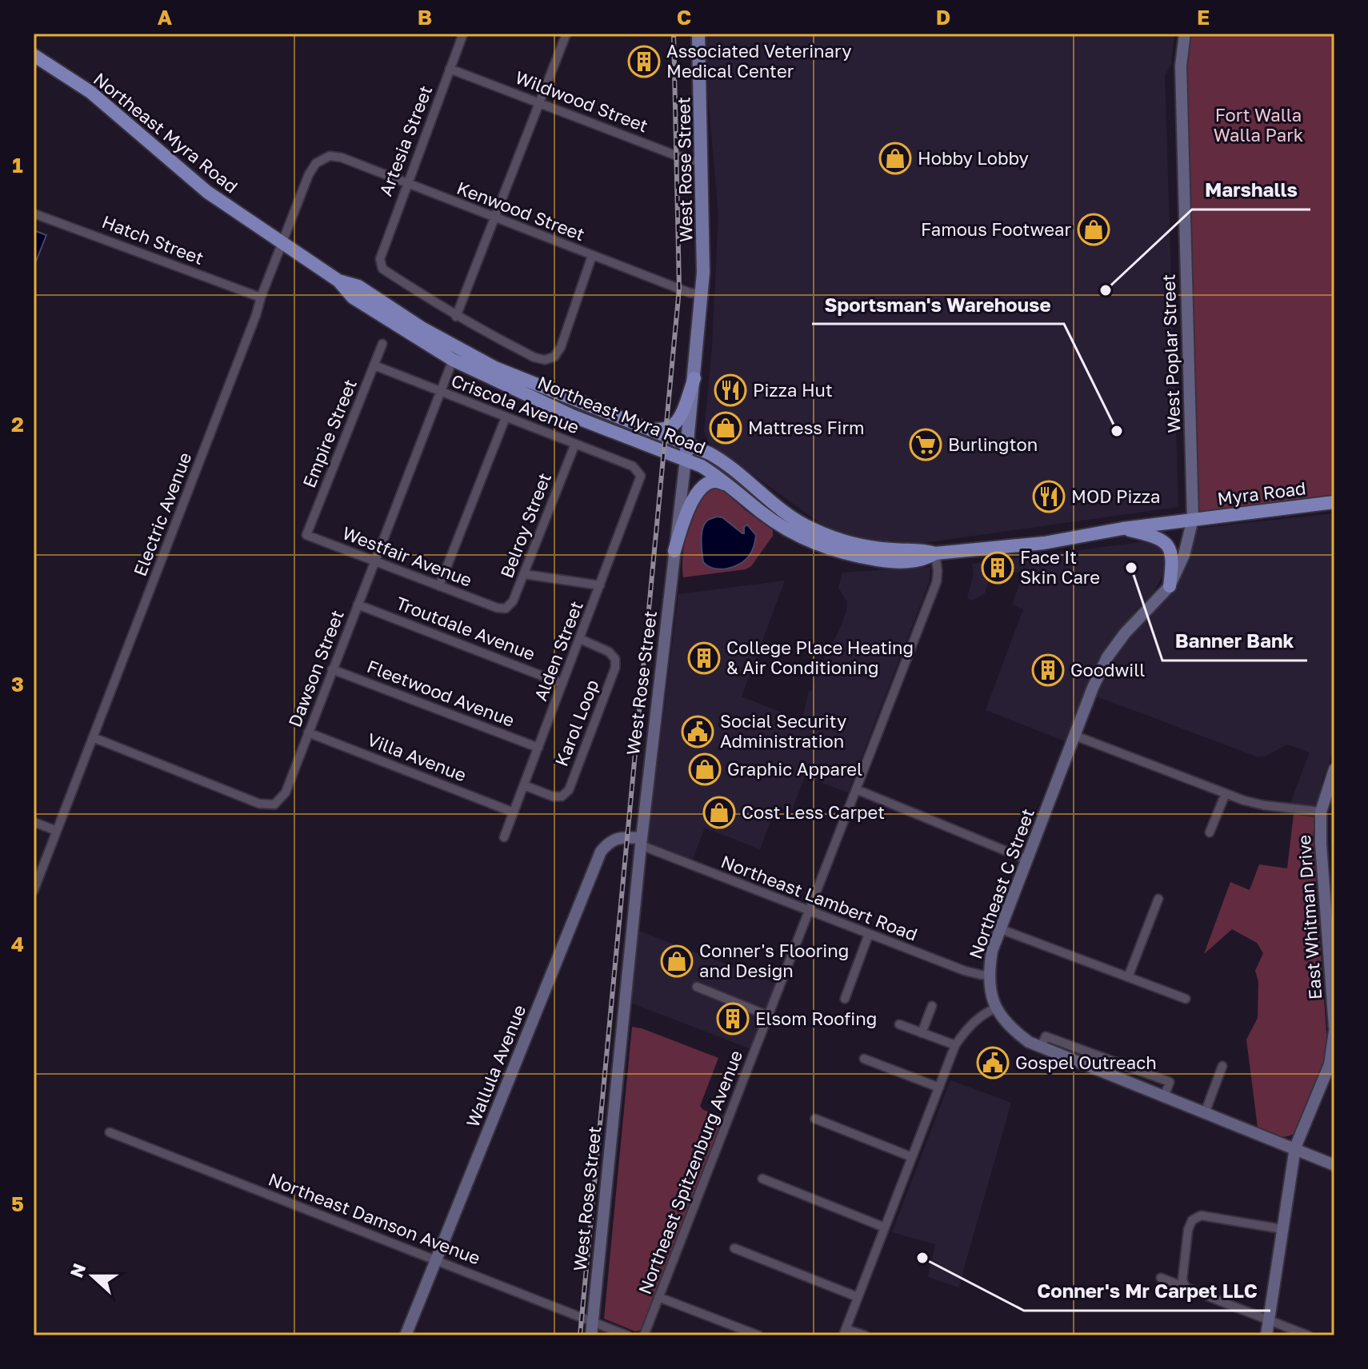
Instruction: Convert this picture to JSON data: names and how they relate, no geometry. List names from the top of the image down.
{
  "streets": {
    "highway": ["Northeast Myra Road", "Myra Road"],
    "main road": [
      "West Rose Street",
      "West Poplar Street",
      "Northeast C Street",
      "East Whitman Drive",
      "Wallula Avenue"
    ],
    "street": [
      "Wildwood Street",
      "Artesia Street",
      "Kenwood Street",
      "Hatch Street",
      "Criscola Avenue",
      "Empire Street",
      "Electric Avenue",
      "Belroy Street",
      "Westfair Avenue",
      "Troutdale Avenue",
      "Alden Street",
      "Dawson Street",
      "Fleetwood Avenue",
      "Karol Loop",
      "Villa Avenue",
      "Northeast Lambert Road",
      "Northeast Spitzenburg Avenue",
      "Northeast Damson Avenue"
    ]
  },
  "crossings": [
    ["Wildwood Street", "Artesia Street"],
    ["Wildwood Street", "West Rose Street"],
    ["Northeast Myra Road", "West Rose Street"],
    ["Northeast Myra Road", "West Poplar Street"],
    ["Northeast Myra Road", "Myra Road"],
    ["Northeast Myra Road", "Electric Avenue"],
    ["Northeast Myra Road", "Dawson Street"],
    ["Northeast Myra Road", "Northeast C Street"],
    ["Northeast Myra Road", "Northeast Spitzenburg Avenue"],
    ["Artesia Street", "Kenwood Street"],
    ["West Rose Street", "Kenwood Street"],
    ["West Rose Street", "Northeast Lambert Road"],
    ["West Rose Street", "Wallula Avenue"],
    ["West Rose Street", "Northeast Damson Avenue"],
    ["Kenwood Street", "Electric Avenue"],
    ["Hatch Street", "Electric Avenue"],
    ["West Poplar Street", "Myra Road"],
    ["West Poplar Street", "Northeast C Street"],
    ["Criscola Avenue", "Empire Street"],
    ["Criscola Avenue", "Belroy Street"],
    ["Criscola Avenue", "Alden Street"],
    ["Criscola Avenue", "Dawson Street"],
    ["Empire Street", "Westfair Avenue"],
    ["Myra Road", "Northeast C Street"],
    ["Electric Avenue", "Dawson Street"],
    ["Belroy Street", "Westfair Avenue"],
    ["Westfair Avenue", "Dawson Street"],
    ["Troutdale Avenue", "Alden Street"],
    ["Troutdale Avenue", "Dawson Street"],
    ["Alden Street", "Fleetwood Avenue"],
    ["Alden Street", "Karol Loop"],
    ["Alden Street", "Villa Avenue"],
    ["Dawson Street", "Fleetwood Avenue"],
    ["Dawson Street", "Villa Avenue"],
    ["Northeast C Street", "Northeast Lambert Road"],
    ["Northeast Lambert Road", "Wallula Avenue"],
    ["Northeast Lambert Road", "Northeast Spitzenburg Avenue"],
    ["Wallula Avenue", "Northeast Damson Avenue"]
  ],
  "parks": ["Fort Walla Walla Park"],
  "places": {
    "building": [
      "Associated Veterinary Medical Center",
      "Face It Skin Care",
      "College Place Heating & Air Conditioning",
      "Goodwill",
      "Elsom Roofing"
    ],
    "shop": [
      "Hobby Lobby",
      "Famous Footwear",
      "Mattress Firm",
      "Graphic Apparel",
      "Cost Less Carpet",
      "Conner's Flooring and Design"
    ],
    "other": [
      "Marshalls",
      "Sportsman's Warehouse",
      "Banner Bank",
      "Conner's Mr Carpet LLC"
    ],
    "restaurant": ["Pizza Hut", "MOD Pizza"],
    "supermarket": ["Burlington"],
    "public building": ["Social Security Administration", "Gospel Outreach"]
  },
  "north": "left",
  "grid": {
    "columns": [
      "A",
      "B",
      "C",
      "D",
      "E"
    ],
    "rows": [
      "1",
      "2",
      "3",
      "4",
      "5"
    ]
  }
}
